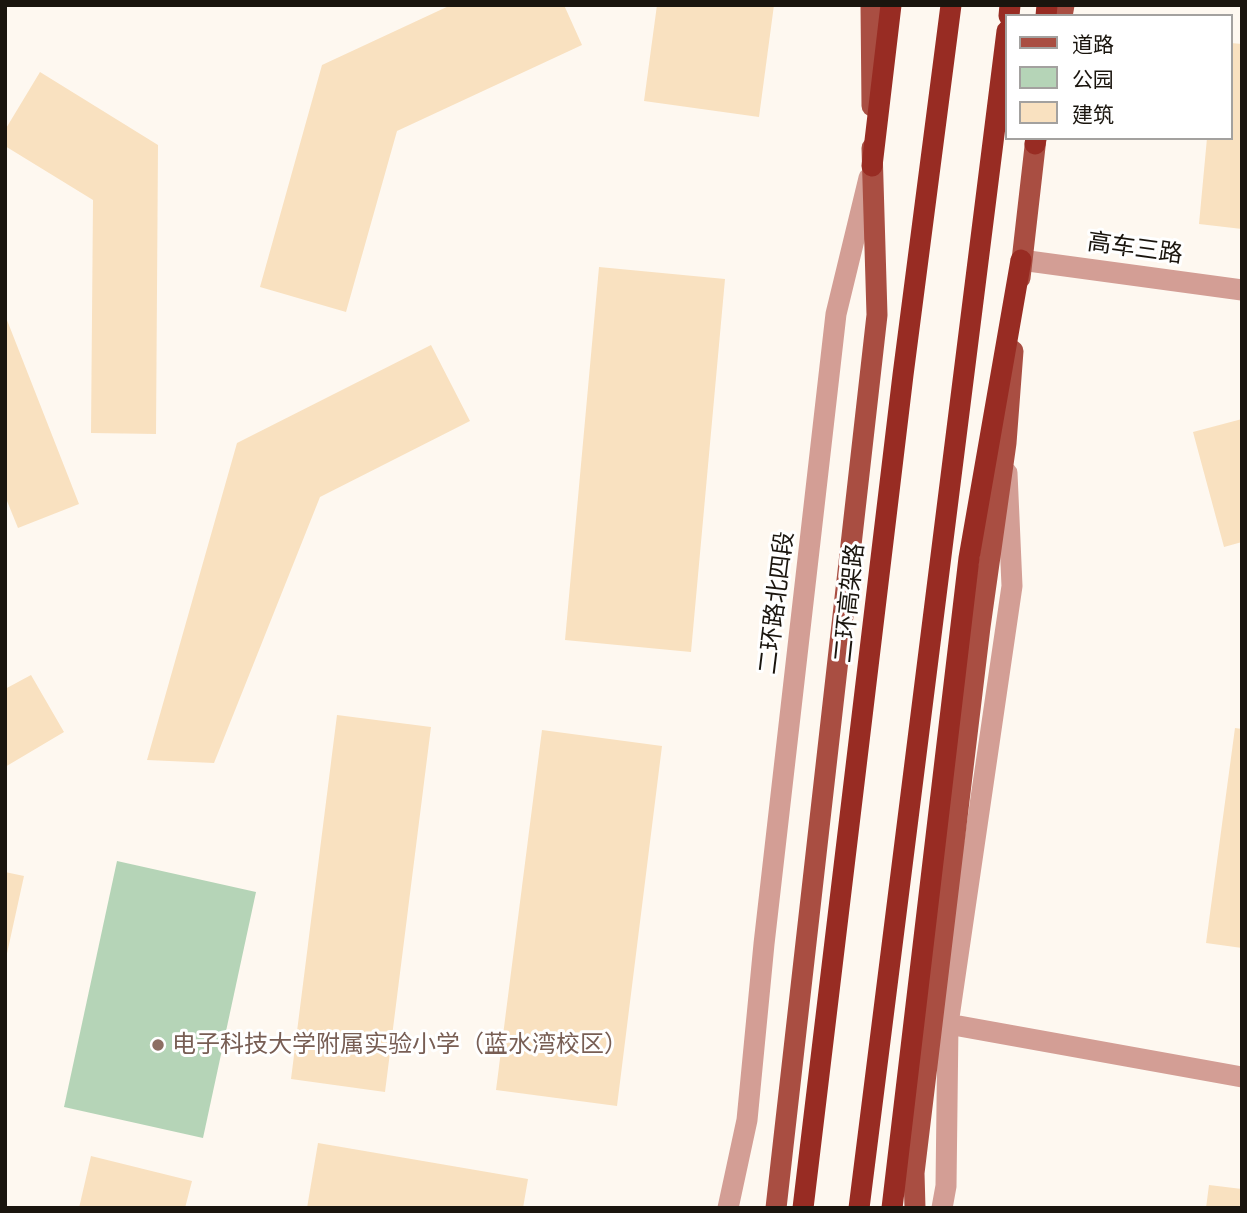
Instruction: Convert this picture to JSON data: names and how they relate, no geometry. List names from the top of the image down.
{
  "streets": {
    "highway": ["二环高架路"],
    "main road": ["二环路北四段"],
    "street": ["高车三路"]
  },
  "places": ["电子科技大学附属实验小学（蓝水湾校区）"],
  "legend": ["道路", "公园", "建筑"]
}
